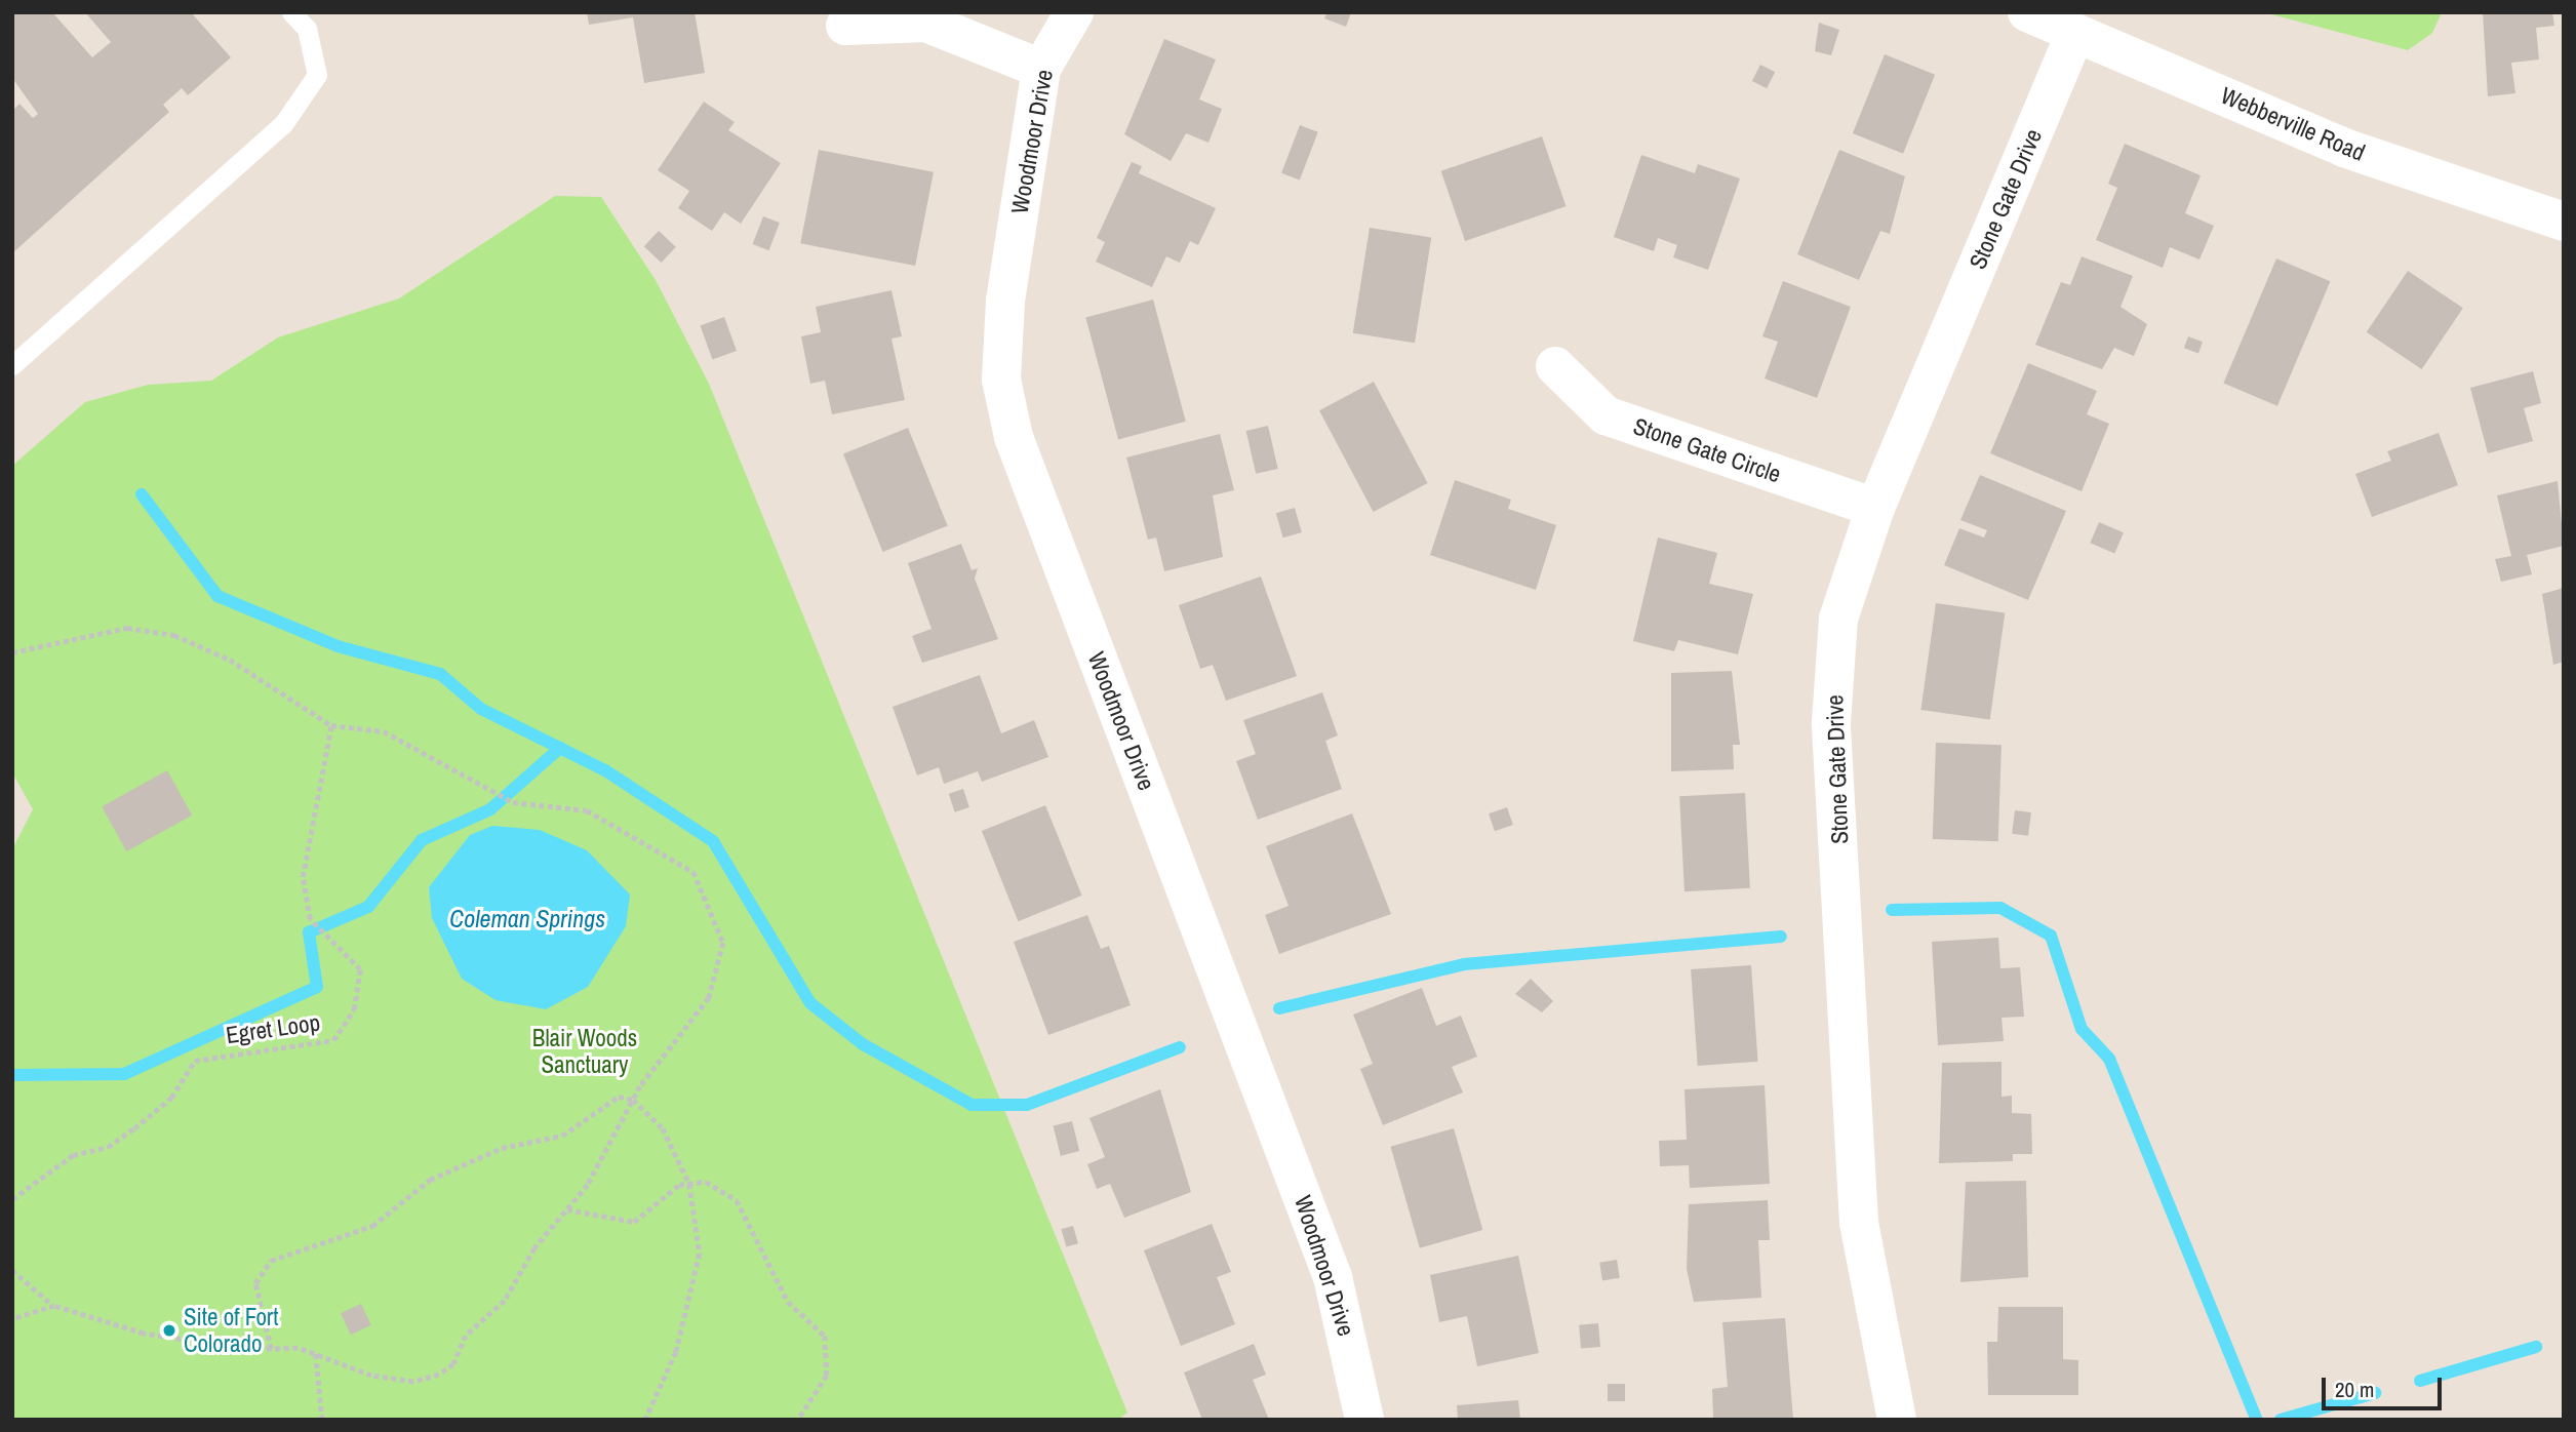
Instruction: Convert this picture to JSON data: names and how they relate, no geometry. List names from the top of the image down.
{
  "streets": {
    "street": [
      "Webberville Road",
      "Woodmoor Drive",
      "Stone Gate Drive",
      "Stone Gate Circle"
    ],
    "path": ["Egret Loop"]
  },
  "crossings": [
    ["Webberville Road", "Stone Gate Drive"],
    ["Stone Gate Drive", "Stone Gate Circle"]
  ],
  "water": ["Coleman Springs"],
  "parks": ["Blair Woods Sanctuary"],
  "places": ["Site of Fort Colorado"],
  "scale_bar": "20 m"
}
